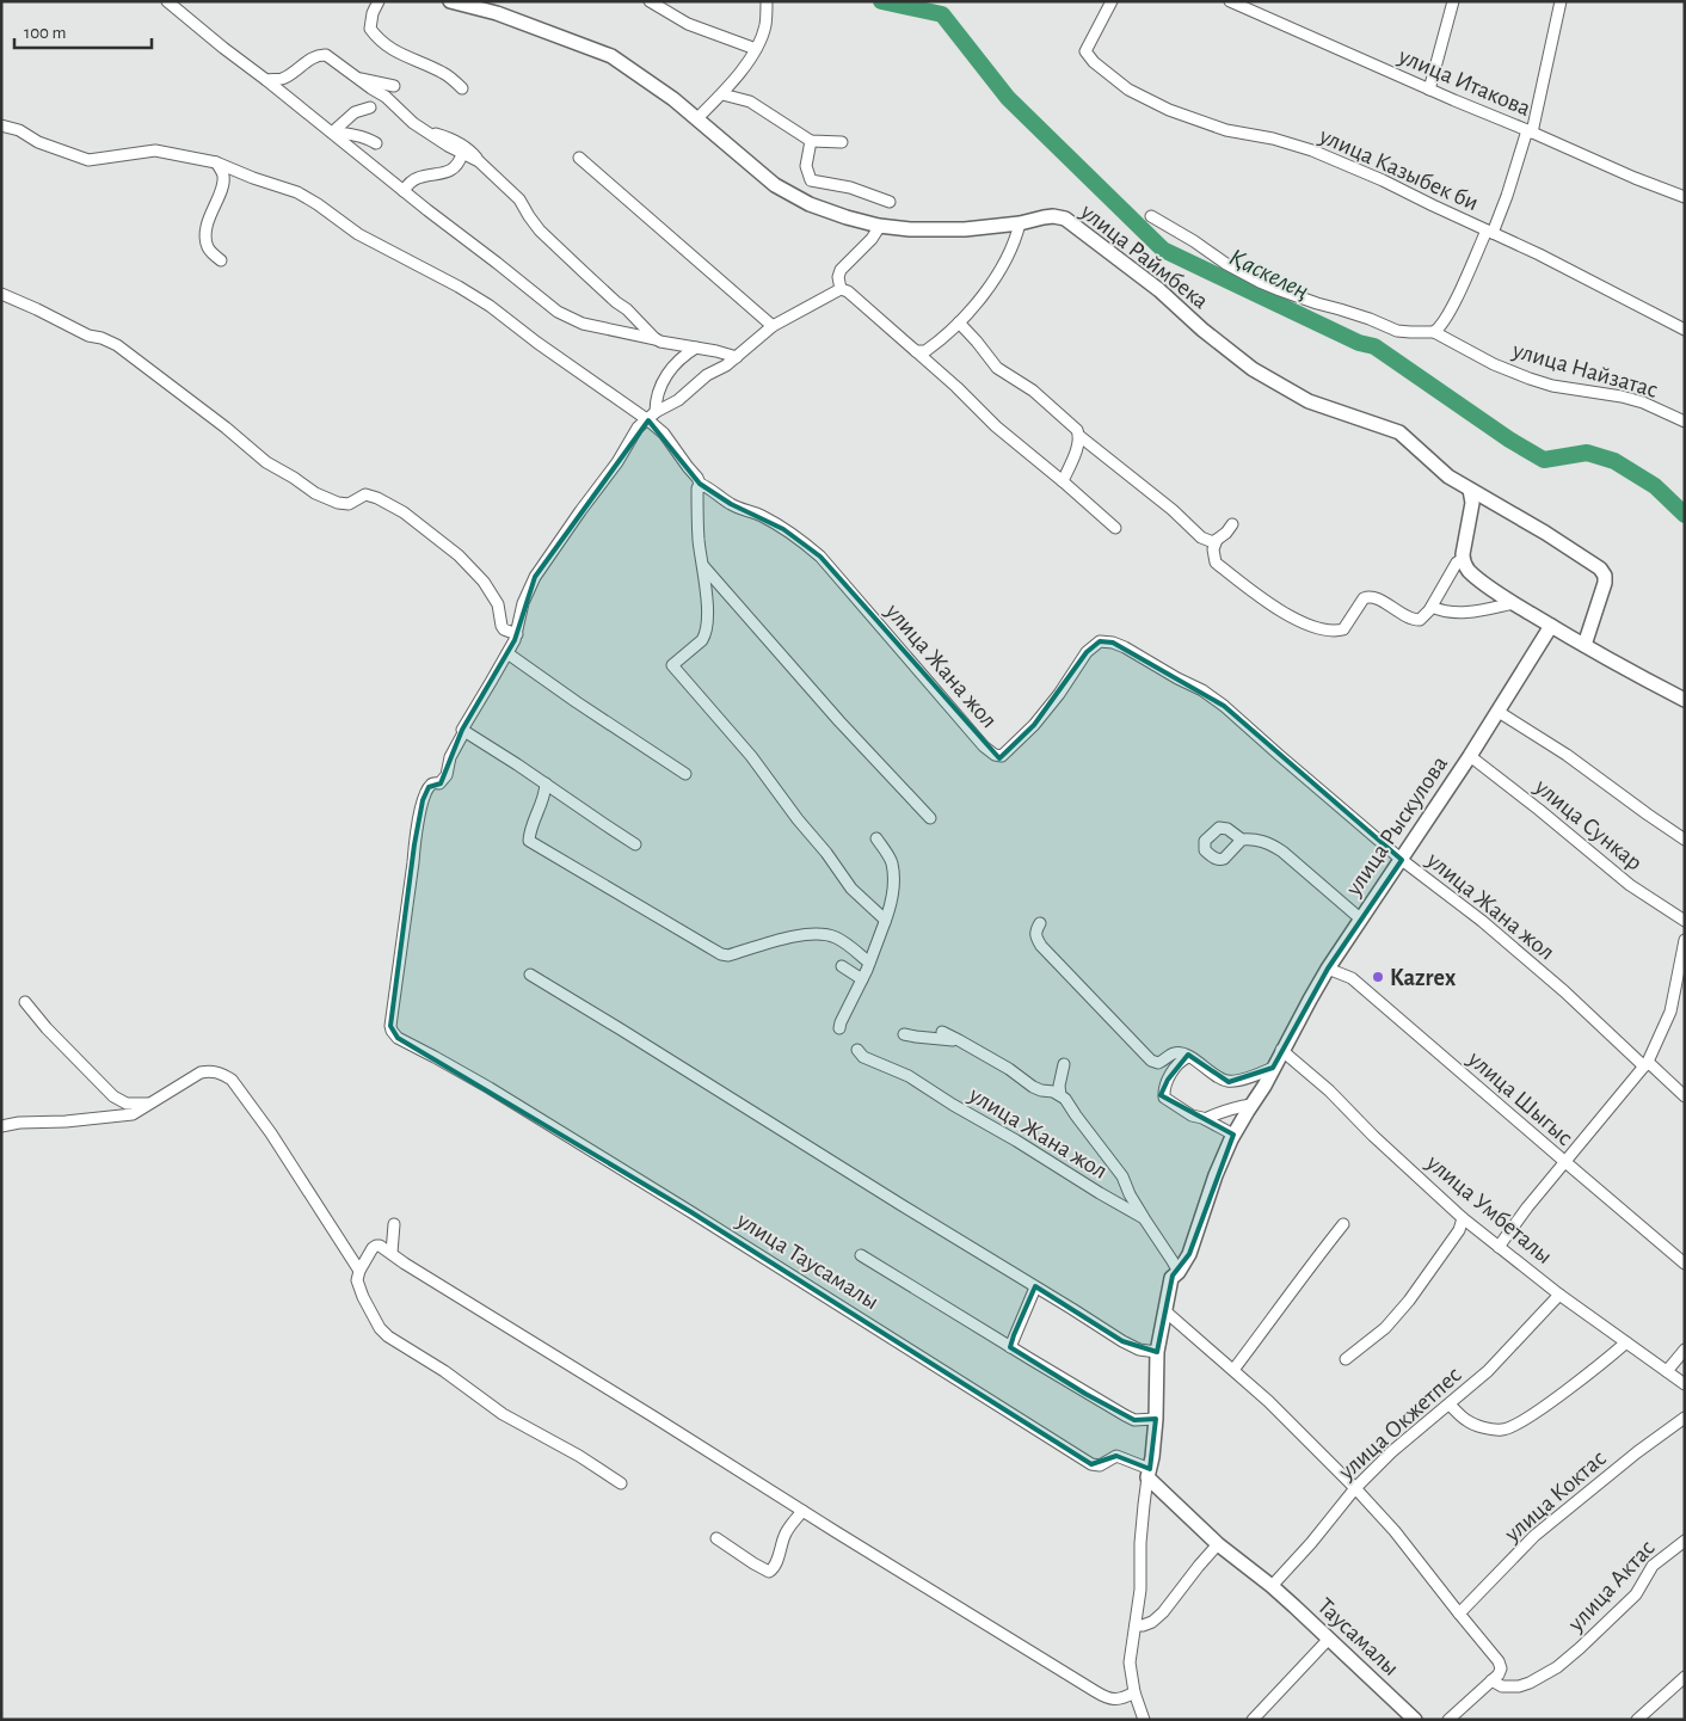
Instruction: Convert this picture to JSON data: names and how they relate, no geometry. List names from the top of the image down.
{
  "streets": {
    "street": [
      "улица Итакова",
      "улица Казыбек би",
      "улица Раймбека",
      "улица Найзатас",
      "улица Жана жол",
      "улица Сункар",
      "улица Рыскулова",
      "улица Шыгыс",
      "улица Умбеталы",
      "улица Таусамалы",
      "улица Окжетпес",
      "улица Коктас",
      "улица Актас",
      "Таусамалы"
    ]
  },
  "crossings": [
    ["улица Жана жол", "улица Рыскулова"],
    ["улица Сункар", "улица Рыскулова"],
    ["улица Рыскулова", "улица Шыгыс"],
    ["улица Рыскулова", "улица Умбеталы"],
    ["улица Рыскулова", "улица Таусамалы"],
    ["улица Умбеталы", "улица Окжетпес"],
    ["улица Таусамалы", "улица Окжетпес"],
    ["улица Таусамалы", "Таусамалы"],
    ["улица Окжетпес", "Таусамалы"]
  ],
  "water": ["Қаскелең"],
  "places": ["Kazrex"],
  "scale_bar": "100 m"
}
